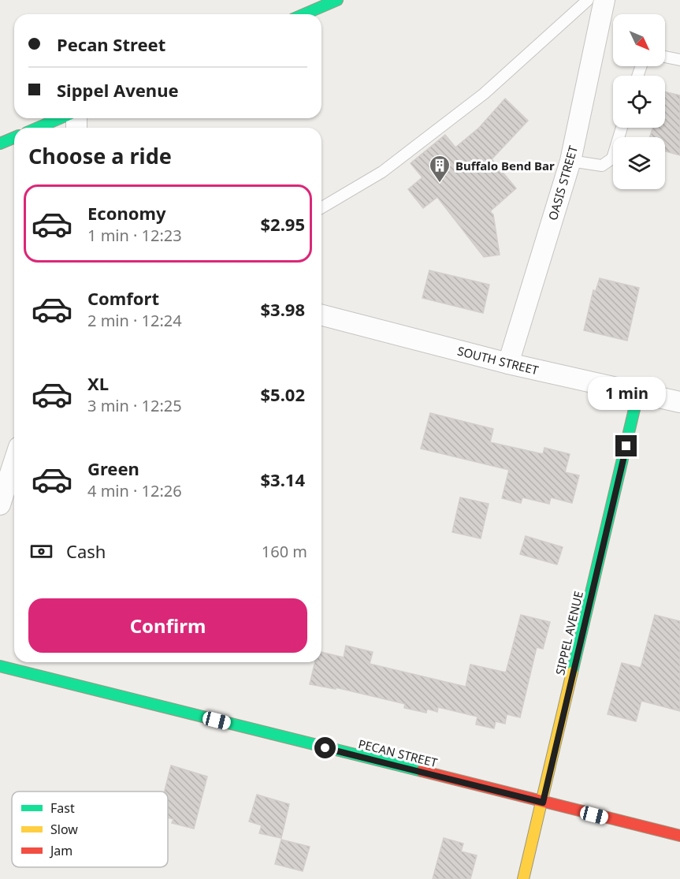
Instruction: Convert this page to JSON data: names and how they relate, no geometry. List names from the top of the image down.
{
  "streets": {
    "street": [
      "OASIS STREET",
      "SOUTH STREET",
      "SIPPEL AVENUE",
      "PECAN STREET"
    ]
  },
  "crossings": [
    ["OASIS STREET", "SOUTH STREET"],
    ["SOUTH STREET", "SIPPEL AVENUE"],
    ["SIPPEL AVENUE", "PECAN STREET"]
  ],
  "places": {
    "building": ["Buffalo Bend Bar"]
  },
  "legend": ["Fast", "Slow", "Jam"],
  "north": "bottom right",
  "page": {
    "banner": ["Pecan Street", "Sippel Avenue"],
    "heading": "Choose a ride",
    "list": [
      {
        "name": "Economy",
        "note": "1 min · 12:23",
        "value": "$2.95"
      },
      {
        "name": "Comfort",
        "note": "2 min · 12:24",
        "value": "$3.98"
      },
      {
        "name": "XL",
        "note": "3 min · 12:25",
        "value": "$5.02"
      },
      {
        "name": "Green",
        "note": "4 min · 12:26",
        "value": "$3.14"
      }
    ],
    "bubble": "1 min",
    "pay": ["Cash", "160 m"],
    "buttons": "Confirm"
  }
}
